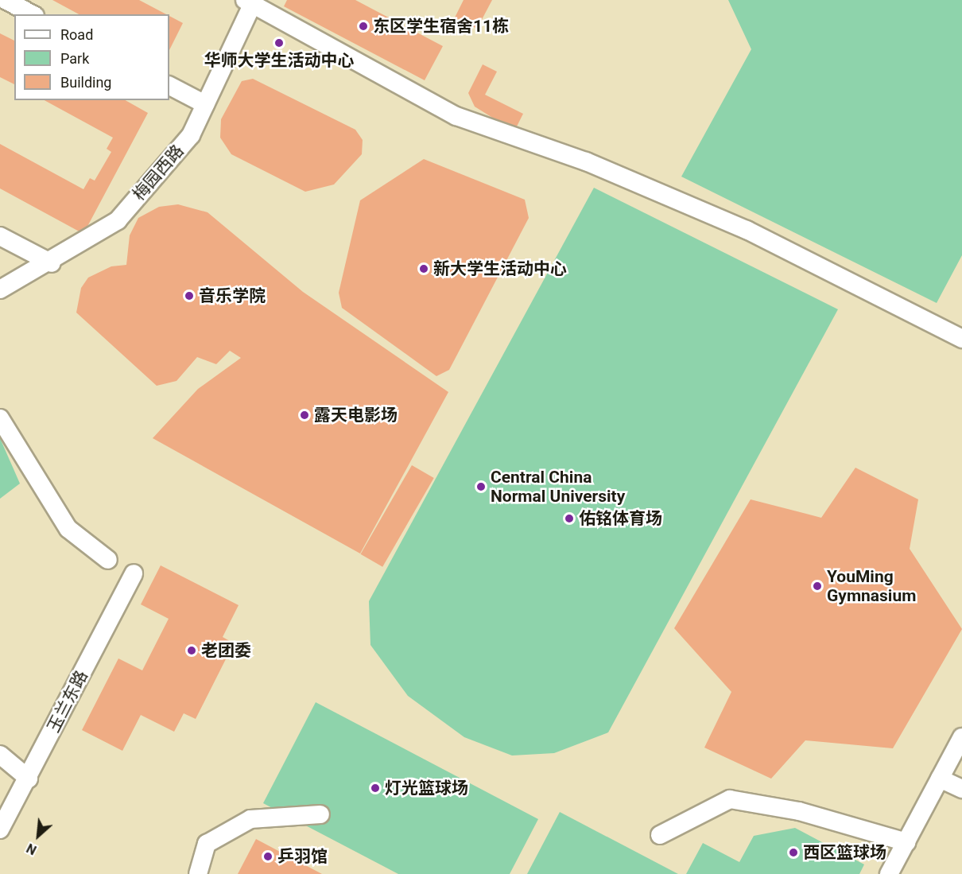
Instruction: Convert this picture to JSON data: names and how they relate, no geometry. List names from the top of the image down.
{
  "streets": {
    "street": ["梅园西路", "玉兰东路"]
  },
  "places": [
    "东区学生宿舍11栋",
    "华师大学生活动中心",
    "新大学生活动中心",
    "音乐学院",
    "露天电影场",
    "Central China Normal University",
    "佑铭体育场",
    "YouMing Gymnasium",
    "老团委",
    "灯光篮球场",
    "西区篮球场",
    "乒羽馆"
  ],
  "legend": ["Road", "Park", "Building"],
  "north": "bottom left"
}
